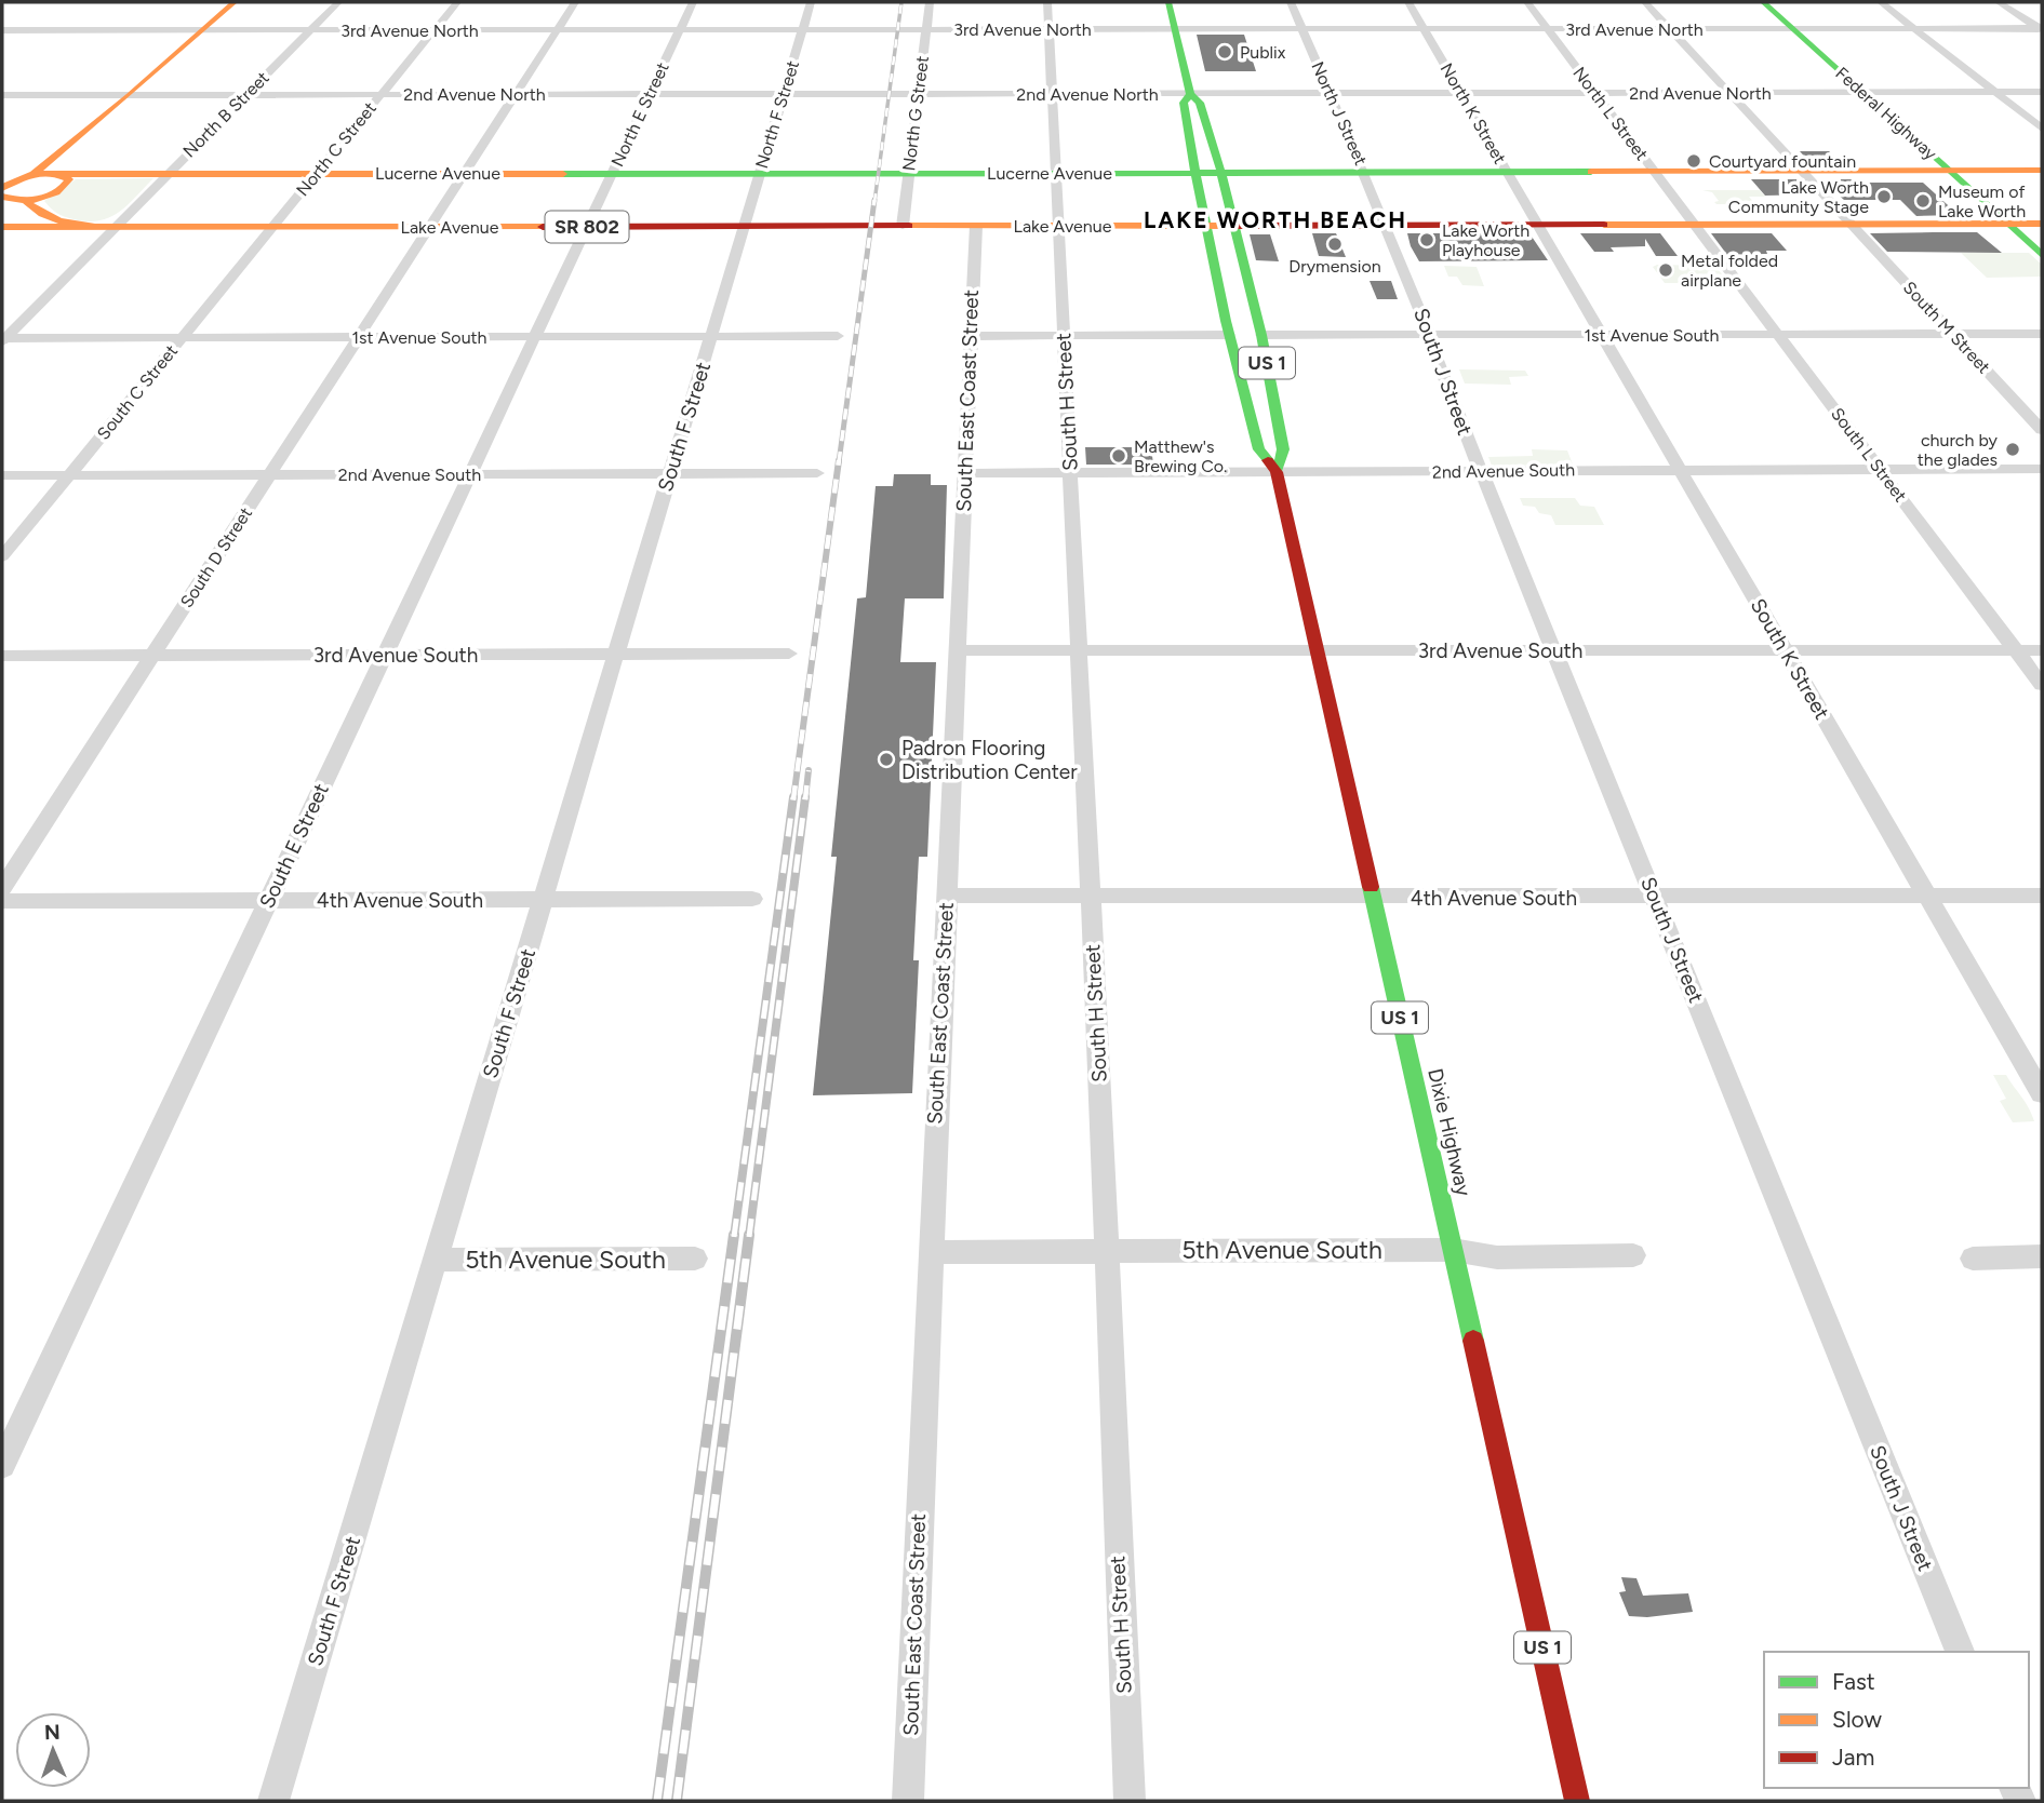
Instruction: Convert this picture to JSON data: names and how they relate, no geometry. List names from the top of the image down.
{
  "streets": {
    "main road": [
      "Federal Highway",
      "Lucerne Avenue",
      "Lake Avenue",
      "SR 802",
      "US 1",
      "Dixie Highway"
    ],
    "street": [
      "3rd Avenue North",
      "2nd Avenue North",
      "North G Street",
      "North J Street",
      "North K Street",
      "North L Street",
      "North B Street",
      "North E Street",
      "North F Street",
      "North C Street",
      "South M Street",
      "1st Avenue South",
      "South J Street",
      "South C Street",
      "South East Coast Street",
      "South H Street",
      "South F Street",
      "South L Street",
      "2nd Avenue South",
      "South D Street",
      "3rd Avenue South",
      "South K Street",
      "South E Street",
      "4th Avenue South",
      "5th Avenue South"
    ]
  },
  "crossings": [
    ["3rd Avenue North", "North G Street"],
    ["3rd Avenue North", "North J Street"],
    ["3rd Avenue North", "North K Street"],
    ["3rd Avenue North", "North L Street"],
    ["3rd Avenue North", "Federal Highway"],
    ["3rd Avenue North", "North B Street"],
    ["3rd Avenue North", "North E Street"],
    ["3rd Avenue North", "North F Street"],
    ["3rd Avenue North", "North C Street"],
    ["3rd Avenue North", "South M Street"],
    ["3rd Avenue North", "South H Street"],
    ["3rd Avenue North", "South D Street"],
    ["3rd Avenue North", "Dixie Highway"],
    ["2nd Avenue North", "North G Street"],
    ["2nd Avenue North", "North J Street"],
    ["2nd Avenue North", "North K Street"],
    ["2nd Avenue North", "North L Street"],
    ["2nd Avenue North", "Federal Highway"],
    ["2nd Avenue North", "North B Street"],
    ["2nd Avenue North", "North E Street"],
    ["2nd Avenue North", "North F Street"],
    ["2nd Avenue North", "North C Street"],
    ["2nd Avenue North", "South M Street"],
    ["2nd Avenue North", "South H Street"],
    ["2nd Avenue North", "South D Street"],
    ["2nd Avenue North", "Dixie Highway"],
    ["North G Street", "Lucerne Avenue"],
    ["North G Street", "Lake Avenue"],
    ["North J Street", "Lucerne Avenue"],
    ["North J Street", "Lake Avenue"],
    ["North J Street", "South J Street"],
    ["North K Street", "Lucerne Avenue"],
    ["North K Street", "Lake Avenue"],
    ["North K Street", "South K Street"],
    ["North L Street", "Lucerne Avenue"],
    ["North L Street", "Lake Avenue"],
    ["North L Street", "South L Street"],
    ["Federal Highway", "Lucerne Avenue"],
    ["Federal Highway", "Lake Avenue"],
    ["North B Street", "Lucerne Avenue"],
    ["North B Street", "Lake Avenue"],
    ["North B Street", "1st Avenue South"],
    ["North E Street", "Lucerne Avenue"],
    ["North E Street", "Lake Avenue"],
    ["North E Street", "South E Street"],
    ["North F Street", "Lucerne Avenue"],
    ["North F Street", "Lake Avenue"],
    ["North F Street", "South F Street"],
    ["North C Street", "Lucerne Avenue"],
    ["North C Street", "Lake Avenue"],
    ["North C Street", "South C Street"],
    ["Lucerne Avenue", "South M Street"],
    ["Lucerne Avenue", "South H Street"],
    ["Lucerne Avenue", "South D Street"],
    ["Lucerne Avenue", "Dixie Highway"],
    ["Lake Avenue", "South M Street"],
    ["Lake Avenue", "South J Street"],
    ["Lake Avenue", "South C Street"],
    ["Lake Avenue", "South East Coast Street"],
    ["Lake Avenue", "South H Street"],
    ["Lake Avenue", "South F Street"],
    ["Lake Avenue", "South L Street"],
    ["Lake Avenue", "South D Street"],
    ["Lake Avenue", "South K Street"],
    ["Lake Avenue", "South E Street"],
    ["Lake Avenue", "Dixie Highway"],
    ["South M Street", "1st Avenue South"],
    ["1st Avenue South", "South J Street"],
    ["1st Avenue South", "South C Street"],
    ["1st Avenue South", "South F Street"],
    ["1st Avenue South", "South L Street"],
    ["1st Avenue South", "South D Street"],
    ["1st Avenue South", "South K Street"],
    ["1st Avenue South", "South E Street"],
    ["1st Avenue South", "Dixie Highway"],
    ["South J Street", "2nd Avenue South"],
    ["South J Street", "3rd Avenue South"],
    ["South J Street", "4th Avenue South"],
    ["South C Street", "2nd Avenue South"],
    ["South East Coast Street", "2nd Avenue South"],
    ["South East Coast Street", "3rd Avenue South"],
    ["South East Coast Street", "4th Avenue South"],
    ["South East Coast Street", "5th Avenue South"],
    ["South H Street", "2nd Avenue South"],
    ["South H Street", "3rd Avenue South"],
    ["South H Street", "4th Avenue South"],
    ["South H Street", "5th Avenue South"],
    ["South F Street", "2nd Avenue South"],
    ["South F Street", "3rd Avenue South"],
    ["South F Street", "4th Avenue South"],
    ["South F Street", "5th Avenue South"],
    ["South L Street", "2nd Avenue South"],
    ["South L Street", "3rd Avenue South"],
    ["2nd Avenue South", "South D Street"],
    ["2nd Avenue South", "South K Street"],
    ["2nd Avenue South", "South E Street"],
    ["2nd Avenue South", "Dixie Highway"],
    ["South D Street", "3rd Avenue South"],
    ["3rd Avenue South", "South K Street"],
    ["3rd Avenue South", "South E Street"],
    ["3rd Avenue South", "Dixie Highway"],
    ["South K Street", "4th Avenue South"],
    ["South E Street", "4th Avenue South"],
    ["4th Avenue South", "Dixie Highway"],
    ["Dixie Highway", "5th Avenue South"]
  ],
  "districts": ["LAKE WORTH BEACH"],
  "places": [
    "Publix",
    "Courtyard fountain",
    "Lake Worth Community Stage",
    "Museum of Lake Worth",
    "Lake Worth Playhouse",
    "Drymension",
    "Metal folded airplane",
    "church by the glades",
    "Matthew's Brewing Co.",
    "Padron Flooring Distribution Center"
  ],
  "legend": ["Fast", "Slow", "Jam"],
  "north": "top"
}
